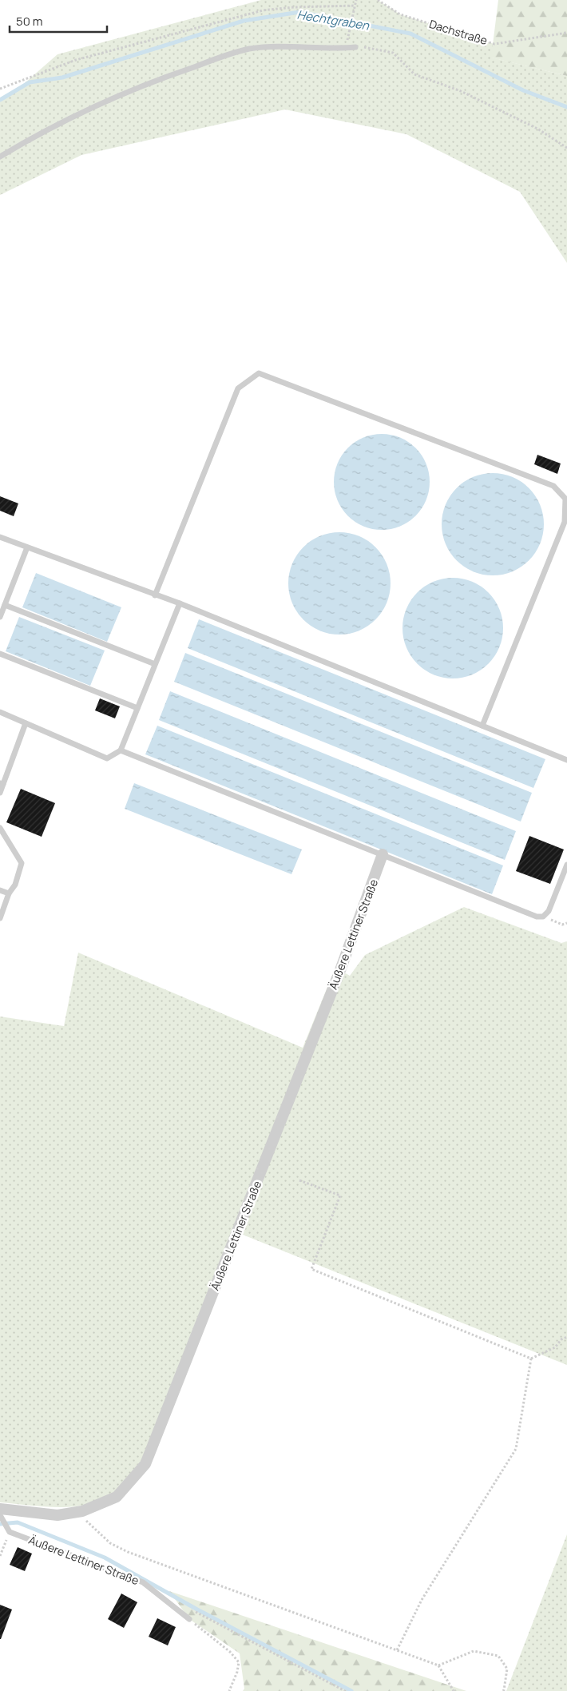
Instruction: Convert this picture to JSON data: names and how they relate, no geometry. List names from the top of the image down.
{
  "streets": {
    "street": ["Äußere Lettiner Straße"],
    "path": ["Dachstraße"]
  },
  "water": ["Hechtgraben"],
  "scale_bar": "50 m"
}
